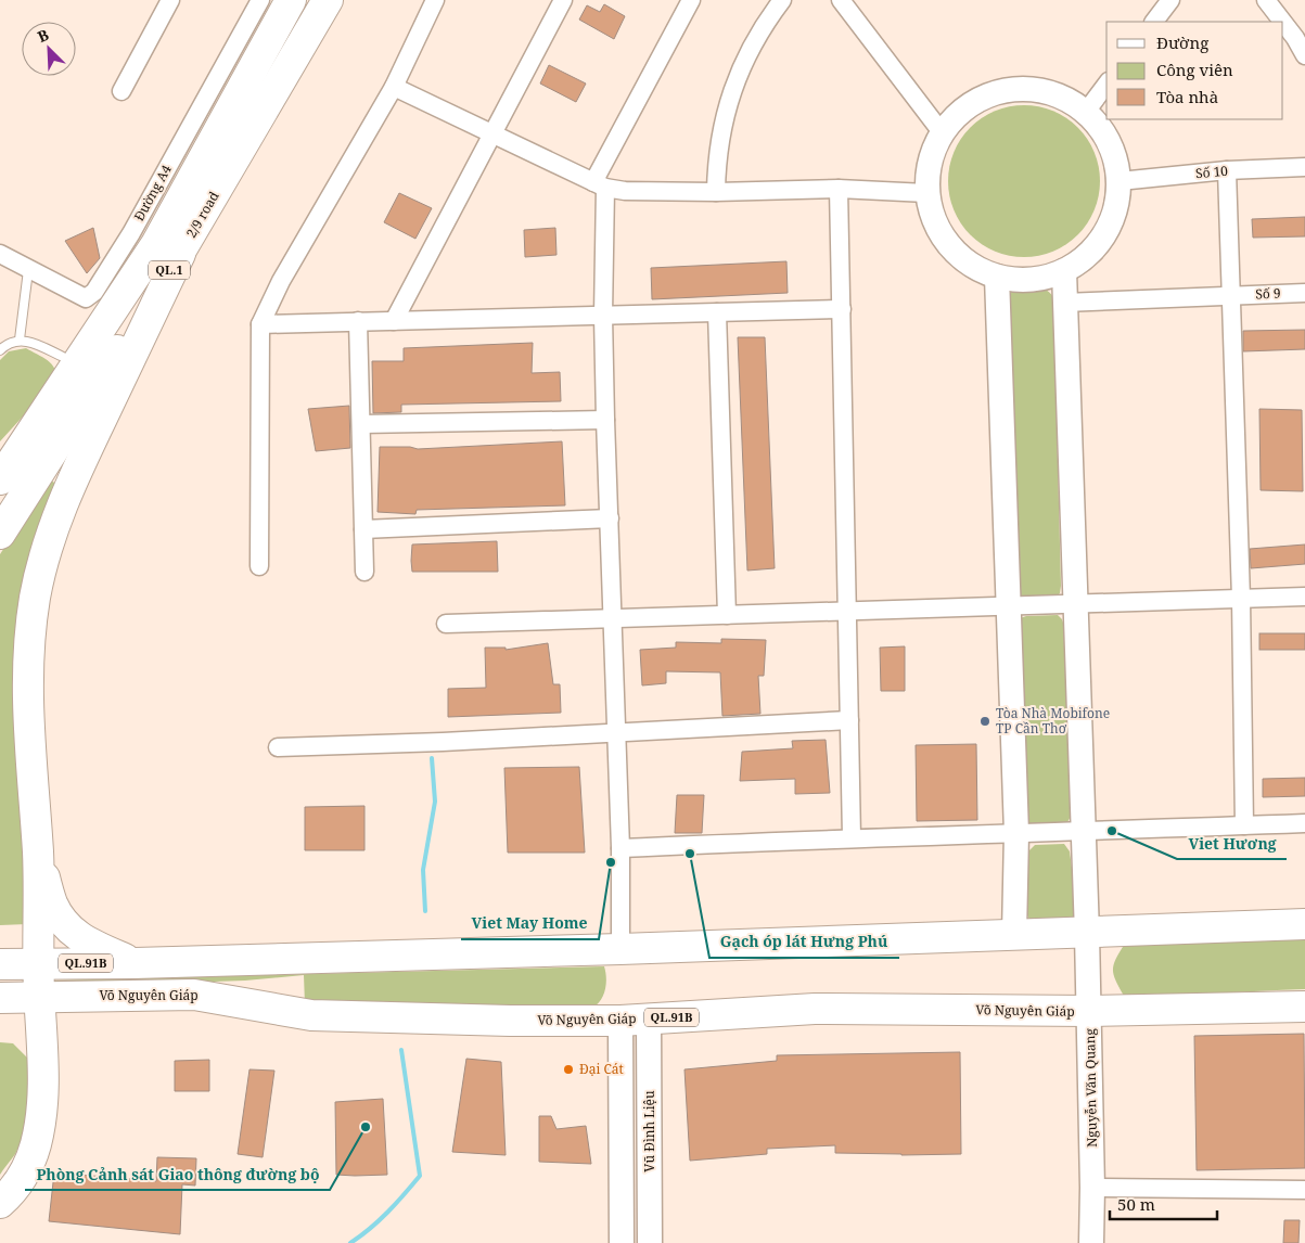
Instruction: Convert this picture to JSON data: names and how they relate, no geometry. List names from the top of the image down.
{
  "streets": {
    "highway": [
      "2/9 road",
      "QL.1",
      "QL.91B",
      "Võ Nguyên Giáp"
    ],
    "street": [
      "Số 10",
      "Đường A4",
      "Số 9",
      "Nguyễn Văn Quang",
      "Vũ Đình Liệu"
    ]
  },
  "crossings": [
    ["Số 10", "Nguyễn Văn Quang"],
    ["Số 9", "Nguyễn Văn Quang"],
    ["QL.91B", "Nguyễn Văn Quang"],
    ["Võ Nguyên Giáp", "Nguyễn Văn Quang"],
    ["Võ Nguyên Giáp", "Vũ Đình Liệu"]
  ],
  "places": [
    "Tòa Nhà Mobifone TP Cần Thơ",
    "Viet Hương",
    "Gạch óp lát Hưng Phú",
    "Viet May Home",
    "Đại Cát",
    "Phòng Cảnh sát Giao thông đường bộ"
  ],
  "legend": ["Đường", "Công viên", "Tòa nhà"],
  "scale_bar": "50 m",
  "north": "top left"
}
